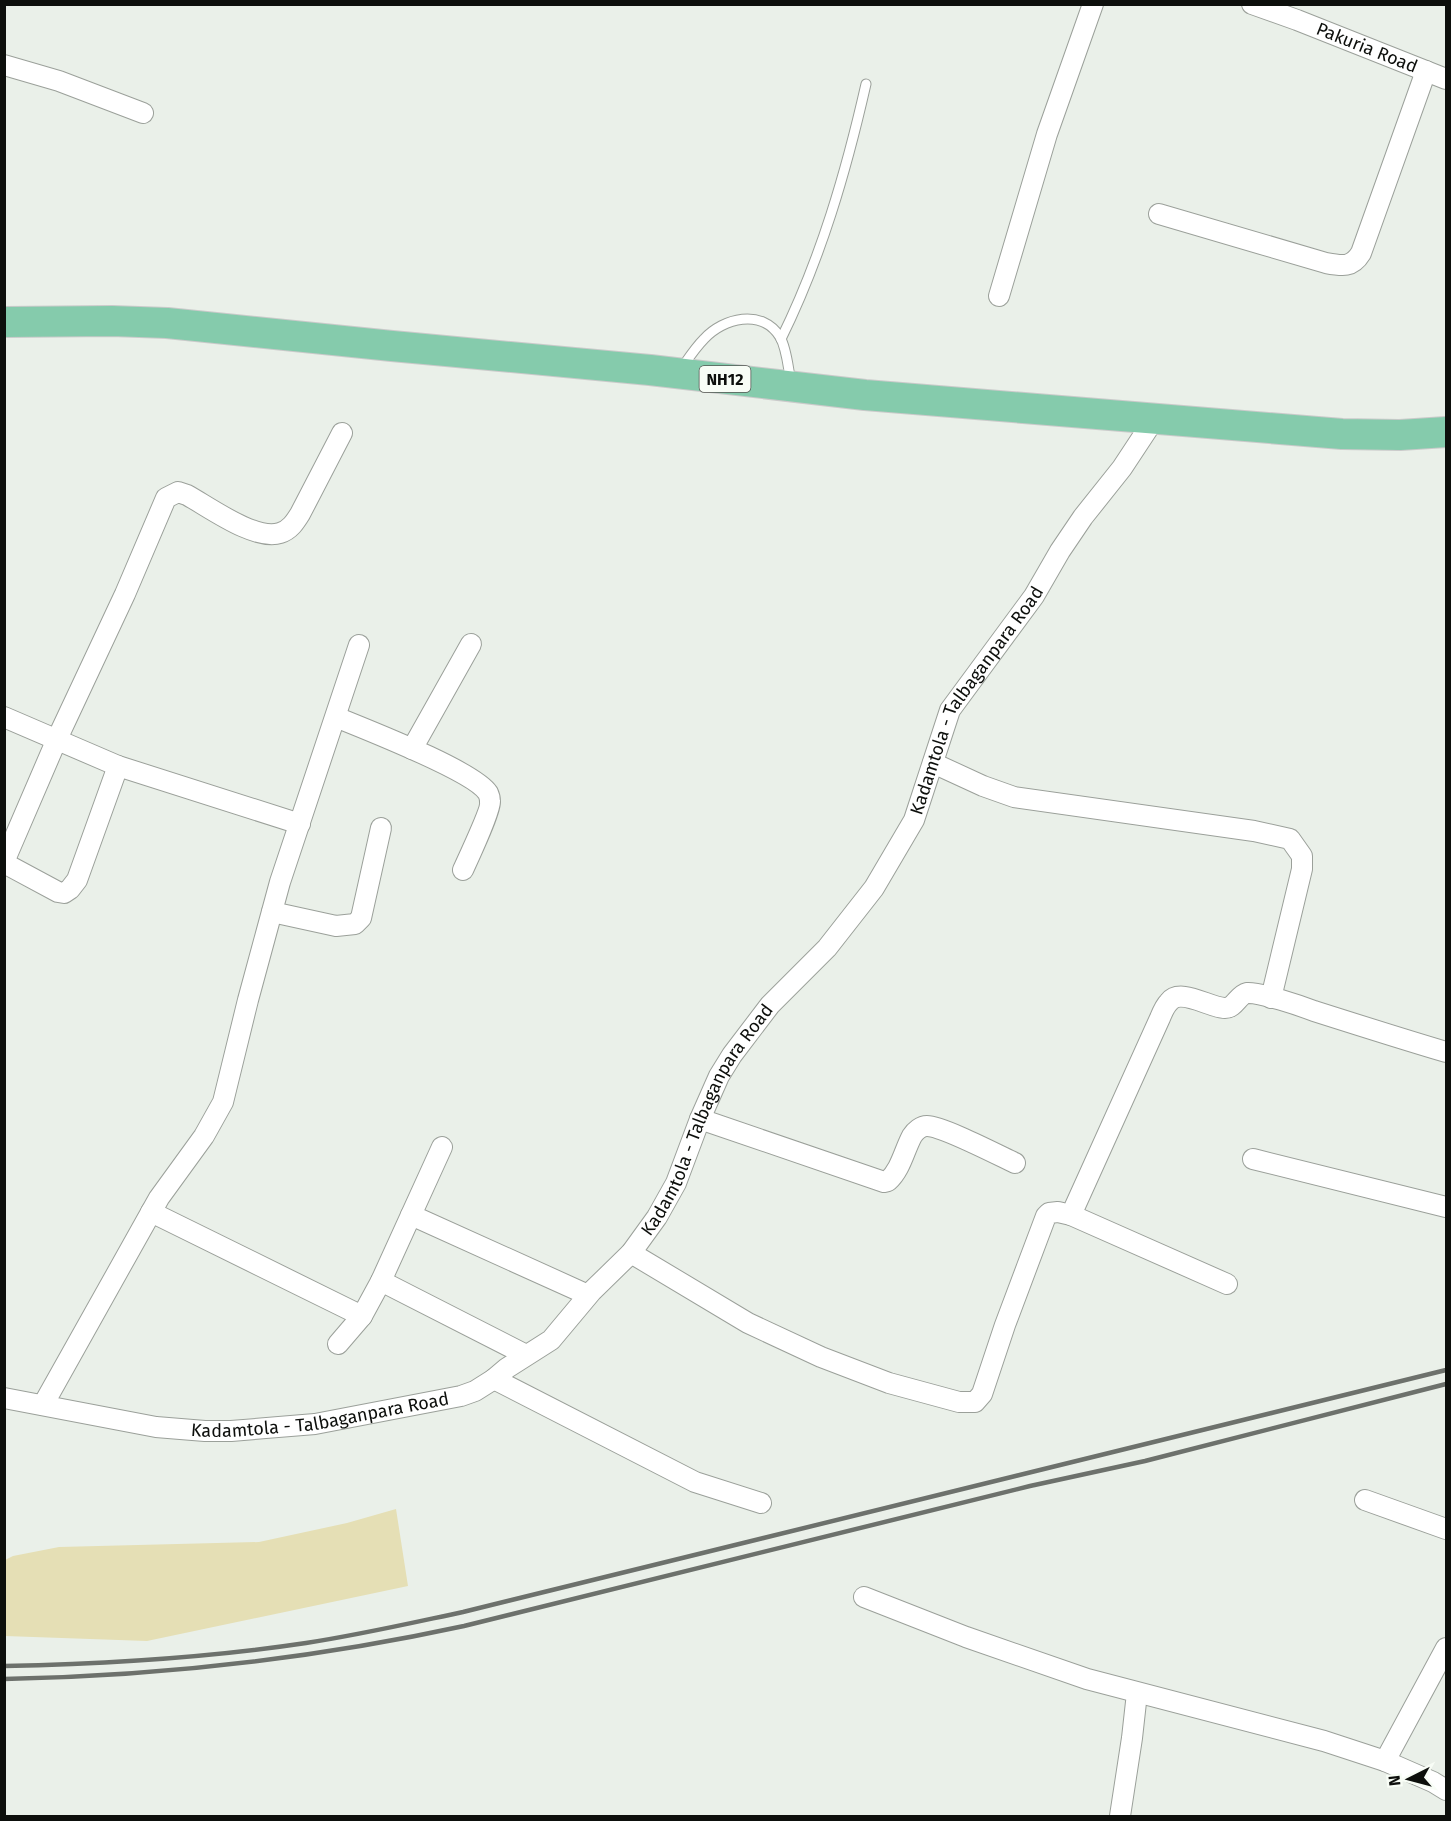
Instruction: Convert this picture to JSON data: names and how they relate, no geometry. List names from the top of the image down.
{
  "streets": {
    "main road": ["NH12"],
    "street": ["Pakuria Road", "Kadamtola - Talbaganpara Road"]
  },
  "crossings": [
    ["NH12", "Kadamtola - Talbaganpara Road"]
  ],
  "north": "left"
}
